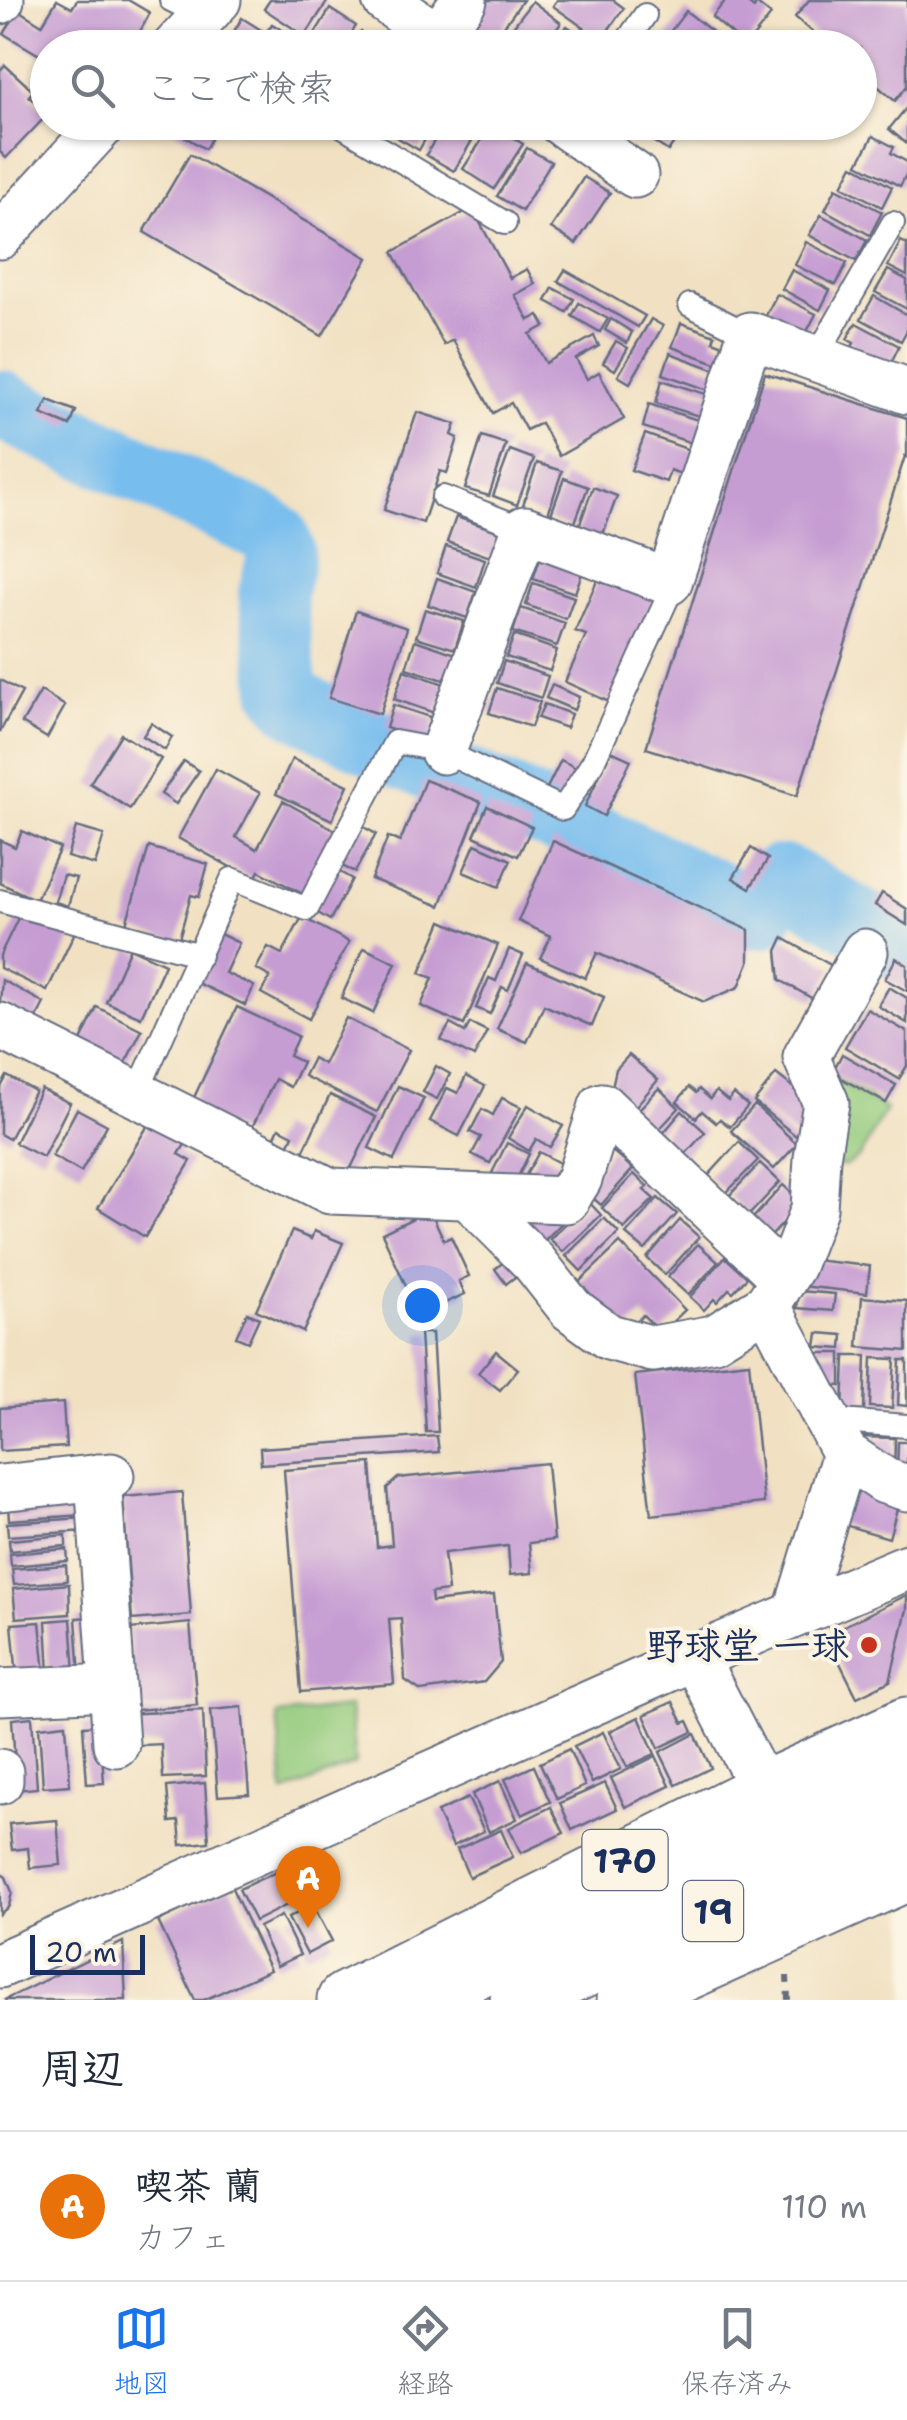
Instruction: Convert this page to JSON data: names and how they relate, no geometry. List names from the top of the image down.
{
  "streets": {
    "main road": ["170", "19"]
  },
  "places": ["野球堂 一球"],
  "scale_bar": "20 m",
  "page": {
    "search": "ここで検索",
    "pins": "A",
    "scale": "20 m",
    "heading": "周辺",
    "list": [
      {
        "mark": "A",
        "name": "喫茶 蘭",
        "note": "カフェ",
        "value": "110 m"
      }
    ],
    "nav": ["地図", "経路", "保存済み"]
  }
}
